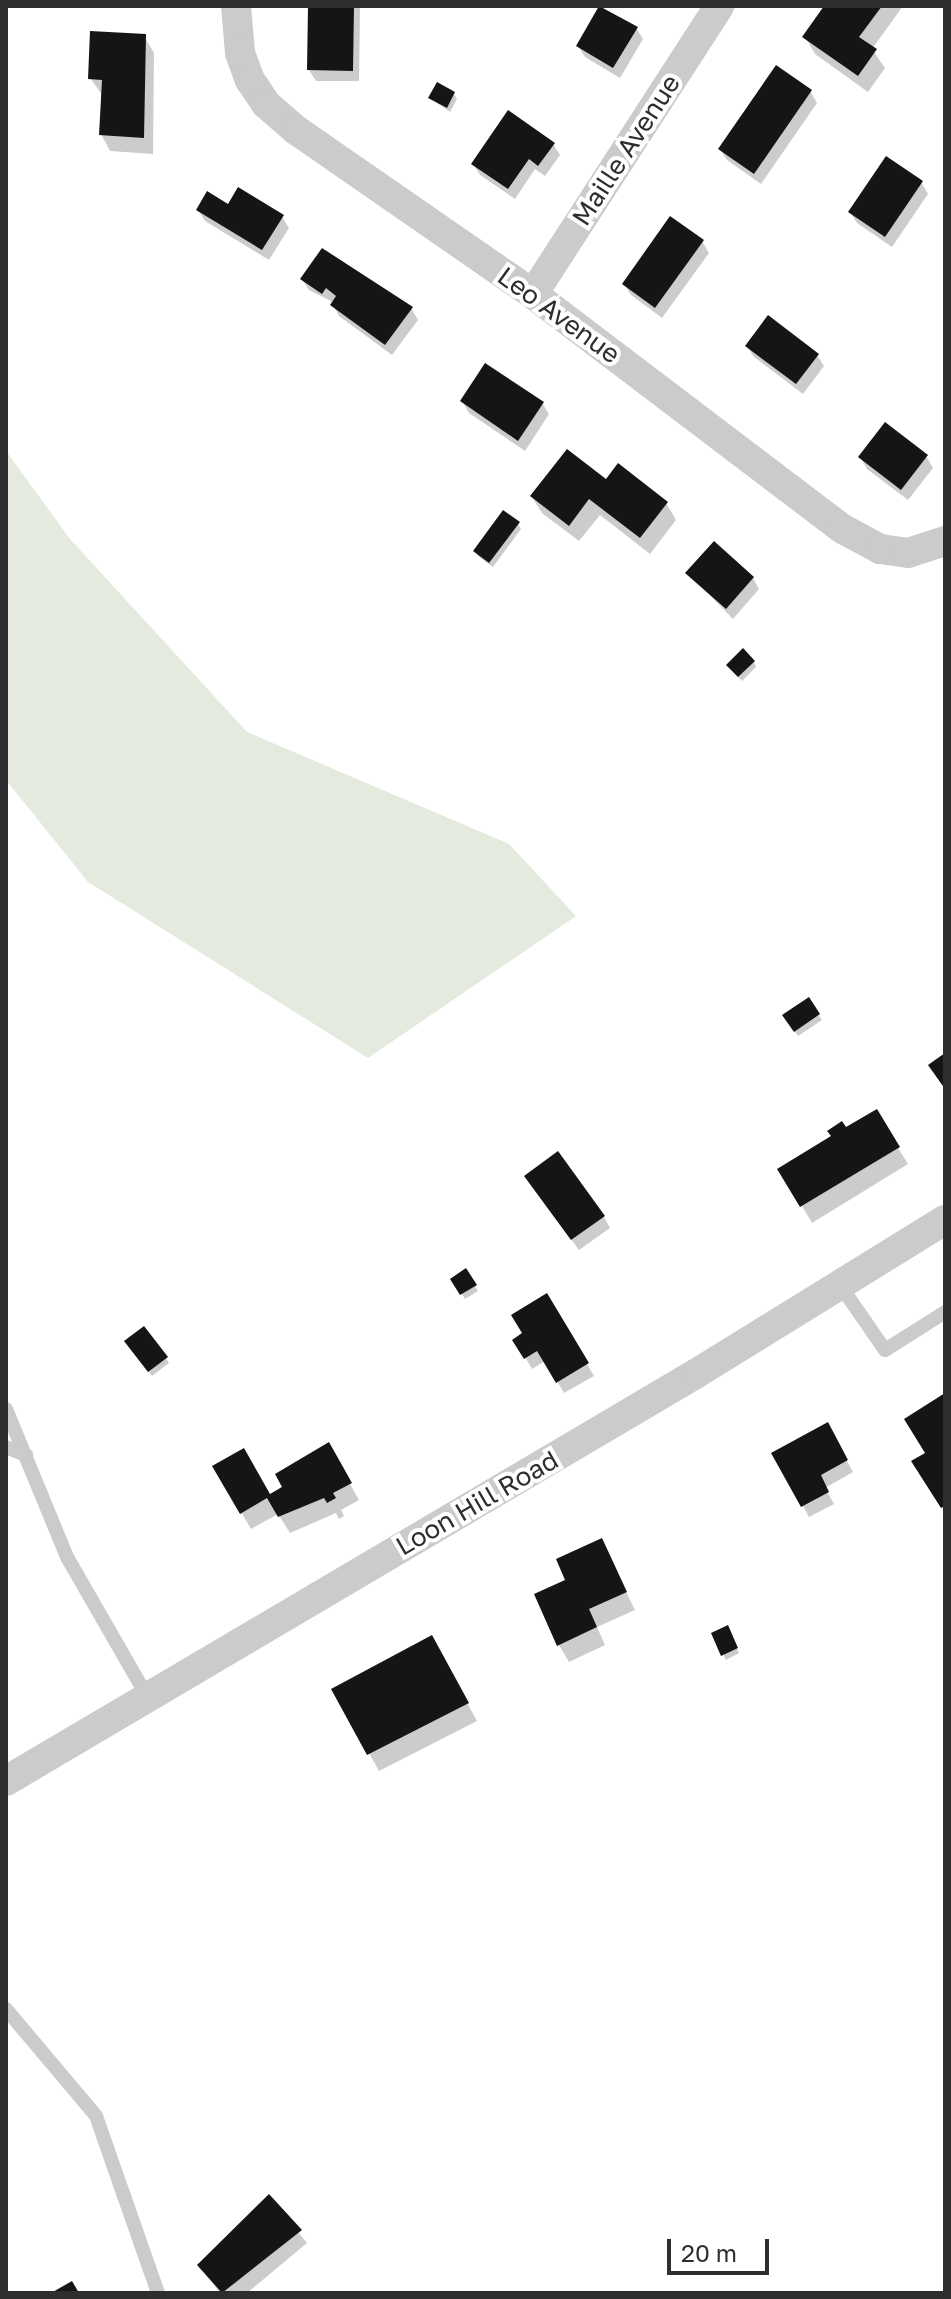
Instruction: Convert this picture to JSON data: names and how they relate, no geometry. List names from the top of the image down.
{
  "streets": {
    "street": ["Maille Avenue", "Leo Avenue", "Loon Hill Road"]
  },
  "crossings": [
    ["Maille Avenue", "Leo Avenue"]
  ],
  "scale_bar": "20 m"
}
